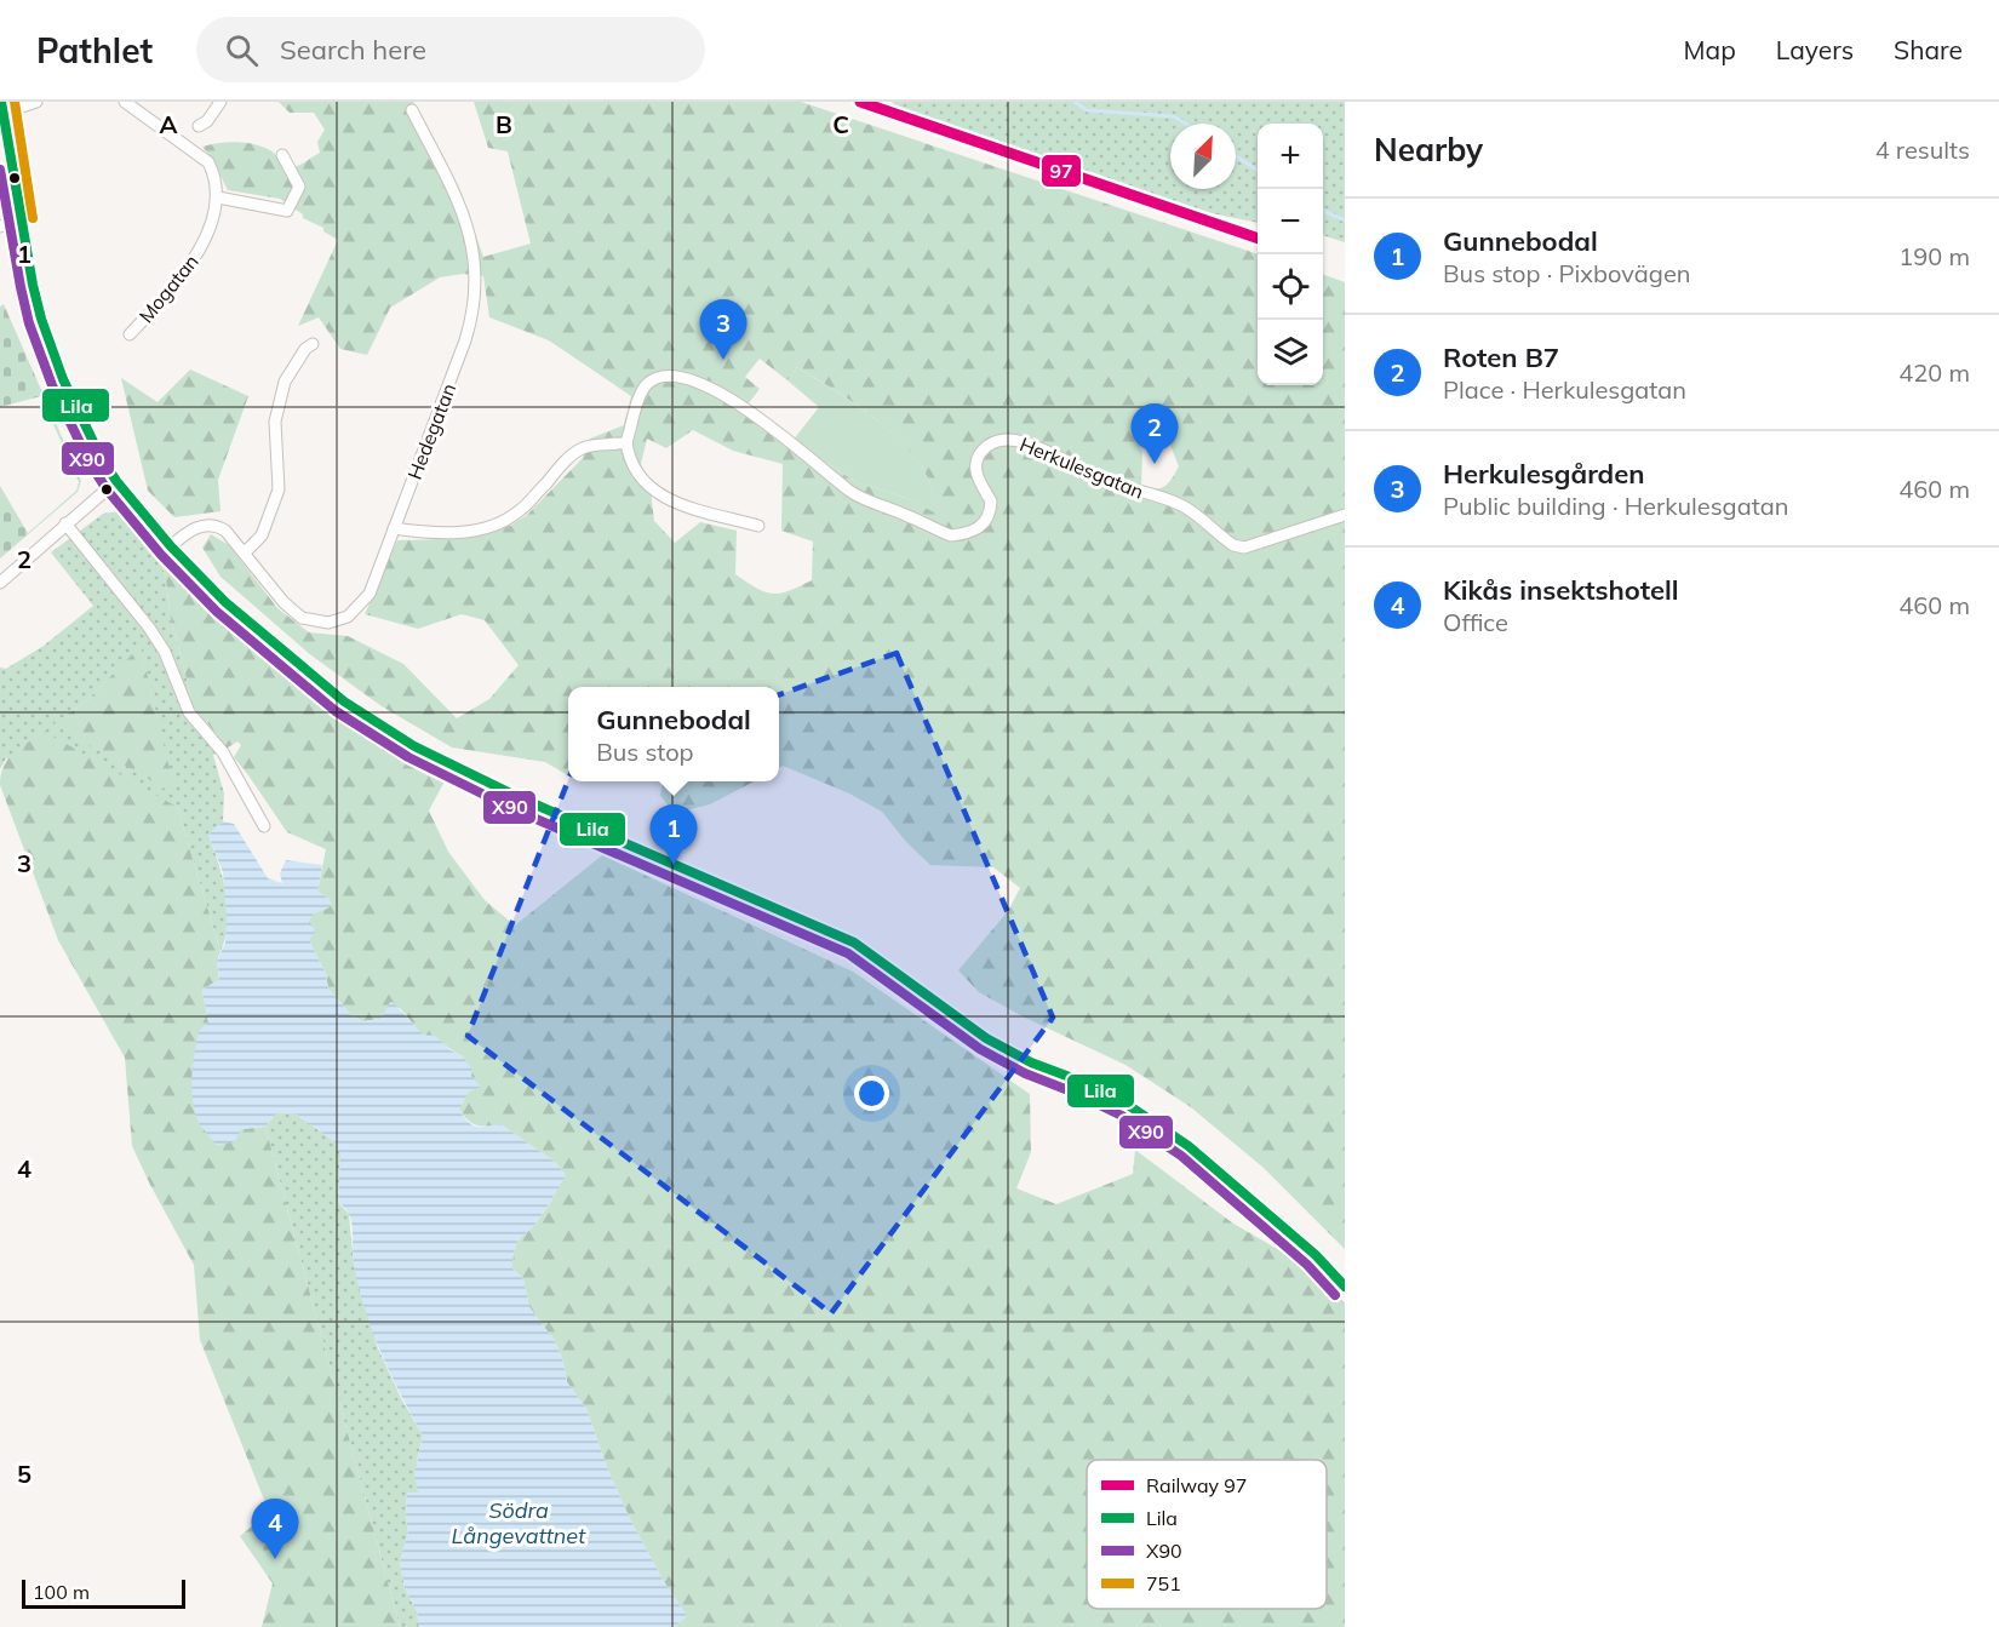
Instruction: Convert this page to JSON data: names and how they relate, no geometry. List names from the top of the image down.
{
  "streets": {
    "street": ["Mogatan", "Hedegatan", "Herkulesgatan"]
  },
  "water": ["Södra Långevattnet"],
  "lines": [
    "rail line 97",
    "transit line Lila",
    "transit line 751",
    "transit line X90"
  ],
  "legend": [
    "Railway 97",
    "Lila",
    "X90",
    "751"
  ],
  "scale_bar": "100 m",
  "north": "top right",
  "page": {
    "header": "Pathlet",
    "search": "Search here",
    "nav": ["Map", "Layers", "Share"],
    "heading": ["Nearby", "4 results"],
    "map_buttons": ["+", "−"],
    "list": [
      {
        "mark": "1",
        "name": "Gunnebodal",
        "note": "Bus stop · Pixbovägen",
        "value": "190 m"
      },
      {
        "mark": "2",
        "name": "Roten B7",
        "note": "Place · Herkulesgatan",
        "value": "420 m"
      },
      {
        "mark": "3",
        "name": "Herkulesgården",
        "note": "Public building · Herkulesgatan",
        "value": "460 m"
      },
      {
        "mark": "4",
        "name": "Kikås insektshotell",
        "note": "Office",
        "value": "460 m"
      }
    ],
    "pins": [
      "3",
      "2",
      "1",
      "4"
    ],
    "popup": ["Gunnebodal", "Bus stop"],
    "scale": "100 m"
  },
  "grid": {
    "columns": ["A", "B", "C"],
    "rows": [
      "1",
      "2",
      "3",
      "4",
      "5"
    ]
  }
}
